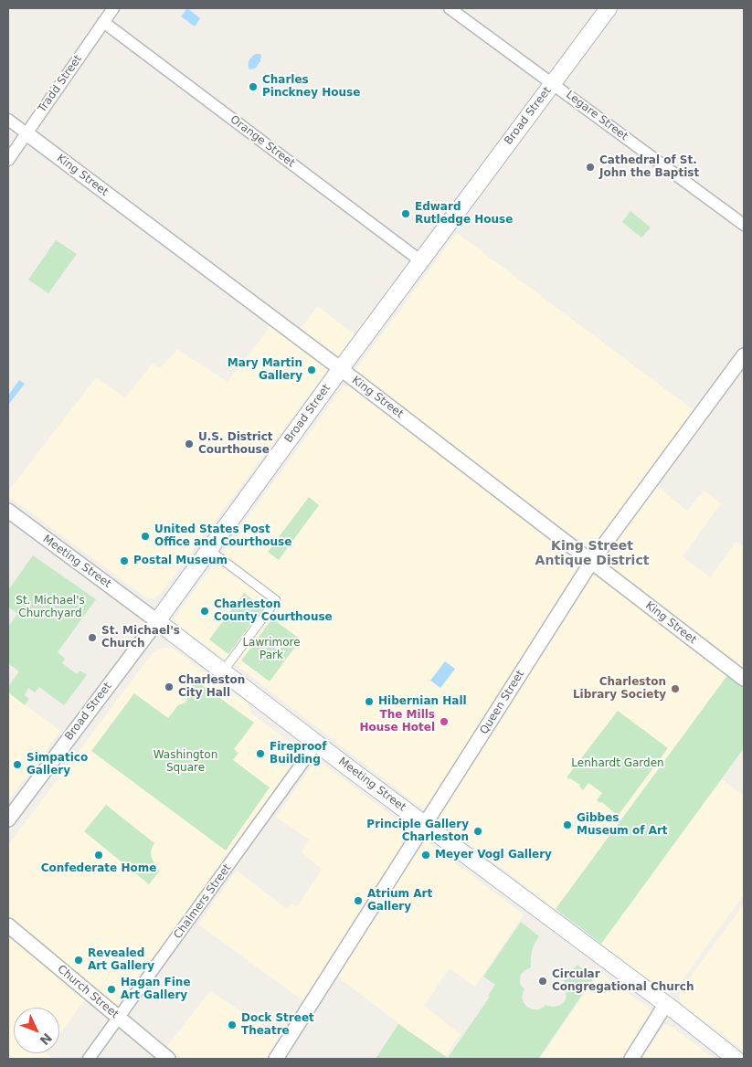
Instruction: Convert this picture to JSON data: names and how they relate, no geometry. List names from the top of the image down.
{
  "streets": {
    "main road": ["Broad Street", "Meeting Street"],
    "street": [
      "Tradd Street",
      "Legare Street",
      "Orange Street",
      "King Street",
      "Queen Street",
      "Chalmers Street",
      "Church Street"
    ]
  },
  "crossings": [
    ["Tradd Street", "Orange Street"],
    ["Tradd Street", "King Street"],
    ["Broad Street", "Legare Street"],
    ["Broad Street", "Orange Street"],
    ["Broad Street", "King Street"],
    ["Broad Street", "Meeting Street"],
    ["King Street", "Queen Street"],
    ["Meeting Street", "Queen Street"],
    ["Meeting Street", "Chalmers Street"],
    ["Chalmers Street", "Church Street"]
  ],
  "districts": ["King Street Antique District"],
  "parks": [
    "St. Michael's Churchyard",
    "Lawrimore Park",
    "Washington Square",
    "Lenhardt Garden"
  ],
  "places": [
    "Charles Pinckney House",
    "Cathedral of St. John the Baptist",
    "Edward Rutledge House",
    "Mary Martin Gallery",
    "U.S. District Courthouse",
    "United States Post Office and Courthouse",
    "Postal Museum",
    "Charleston County Courthouse",
    "St. Michael's Church",
    "Charleston City Hall",
    "Charleston Library Society",
    "Hibernian Hall",
    "The Mills House Hotel",
    "Fireproof Building",
    "Simpatico Gallery",
    "Gibbes Museum of Art",
    "Principle Gallery Charleston",
    "Confederate Home",
    "Meyer Vogl Gallery",
    "Atrium Art Gallery",
    "Revealed Art Gallery",
    "Circular Congregational Church",
    "Hagan Fine Art Gallery",
    "Dock Street Theatre"
  ],
  "north": "bottom right"
}
